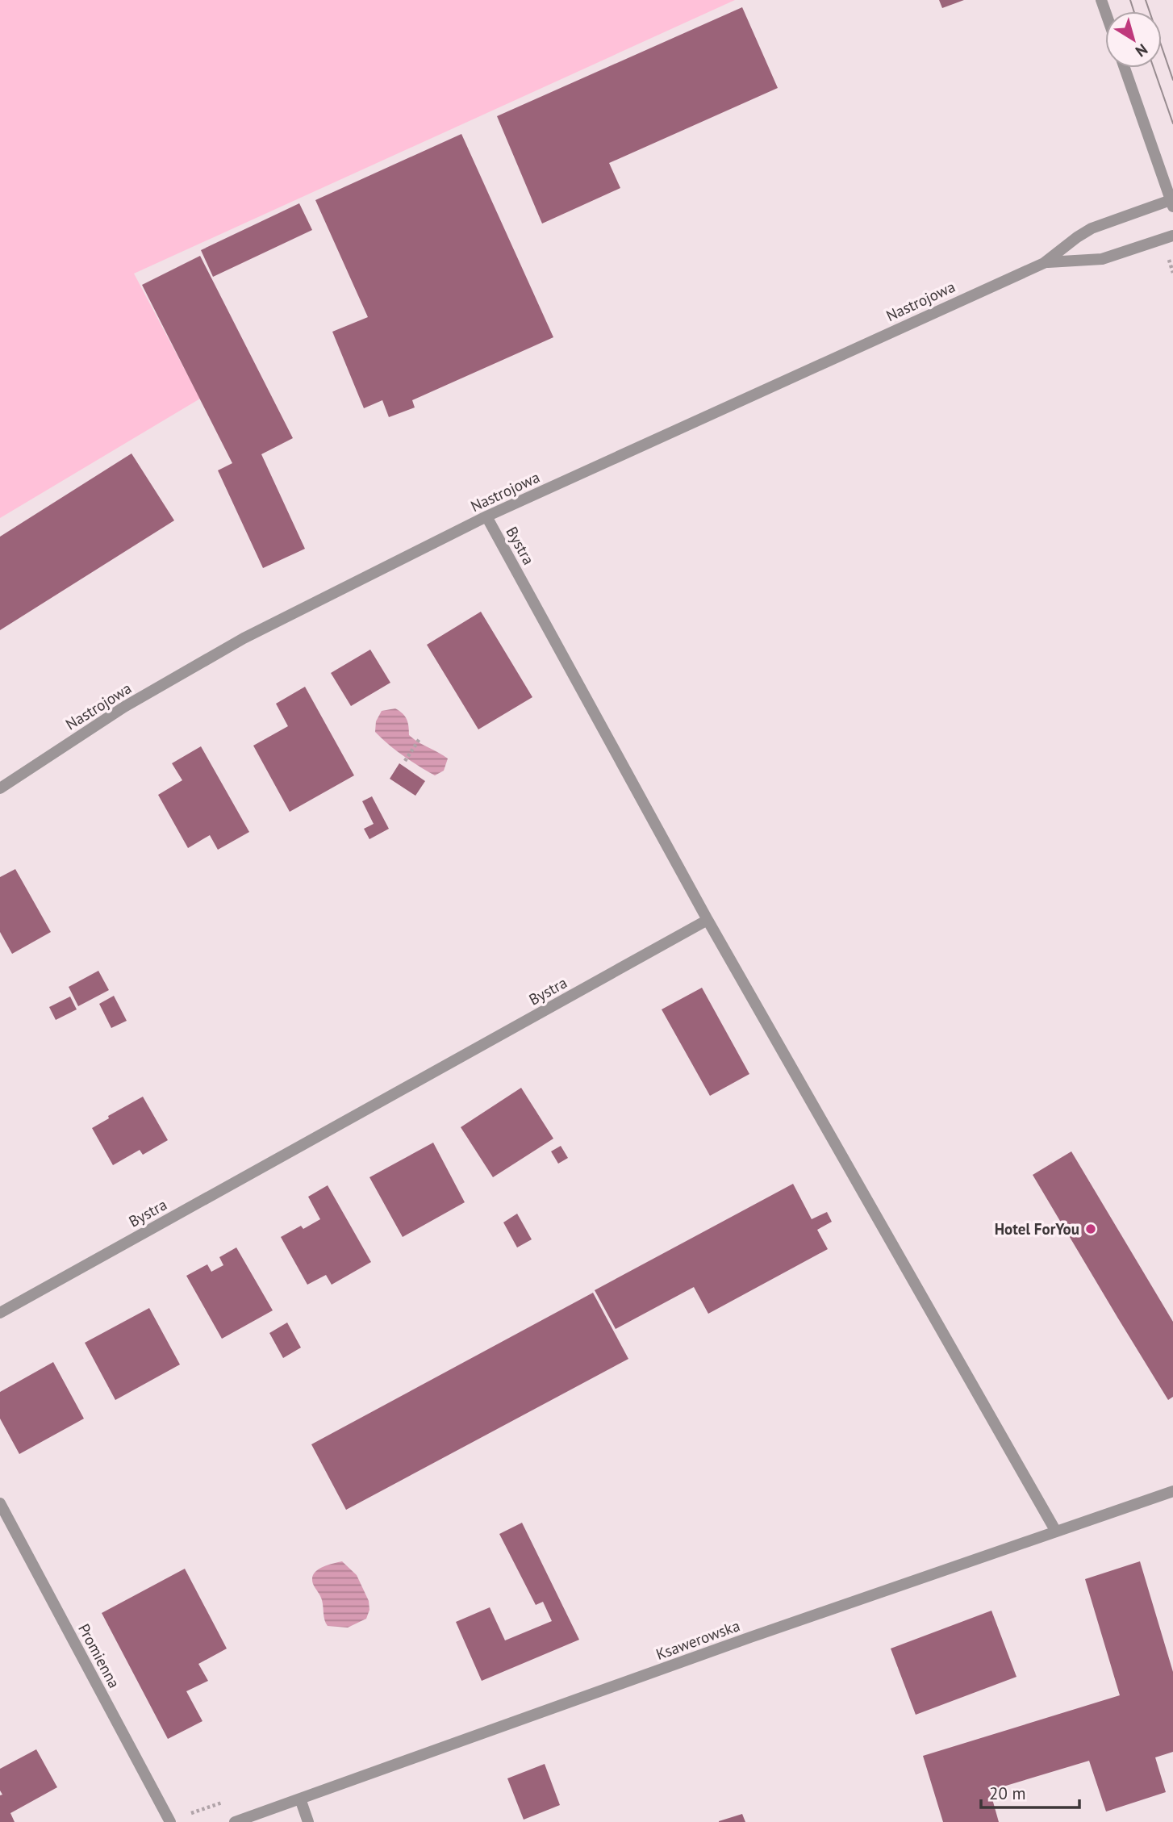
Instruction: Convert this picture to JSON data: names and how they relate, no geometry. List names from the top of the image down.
{
  "streets": {
    "street": [
      "Nastrojowa",
      "Bystra",
      "Ksawerowska",
      "Promienna"
    ]
  },
  "crossings": [
    ["Nastrojowa", "Bystra"]
  ],
  "places": ["Hotel ForYou"],
  "scale_bar": "20 m",
  "north": "bottom right"
}
